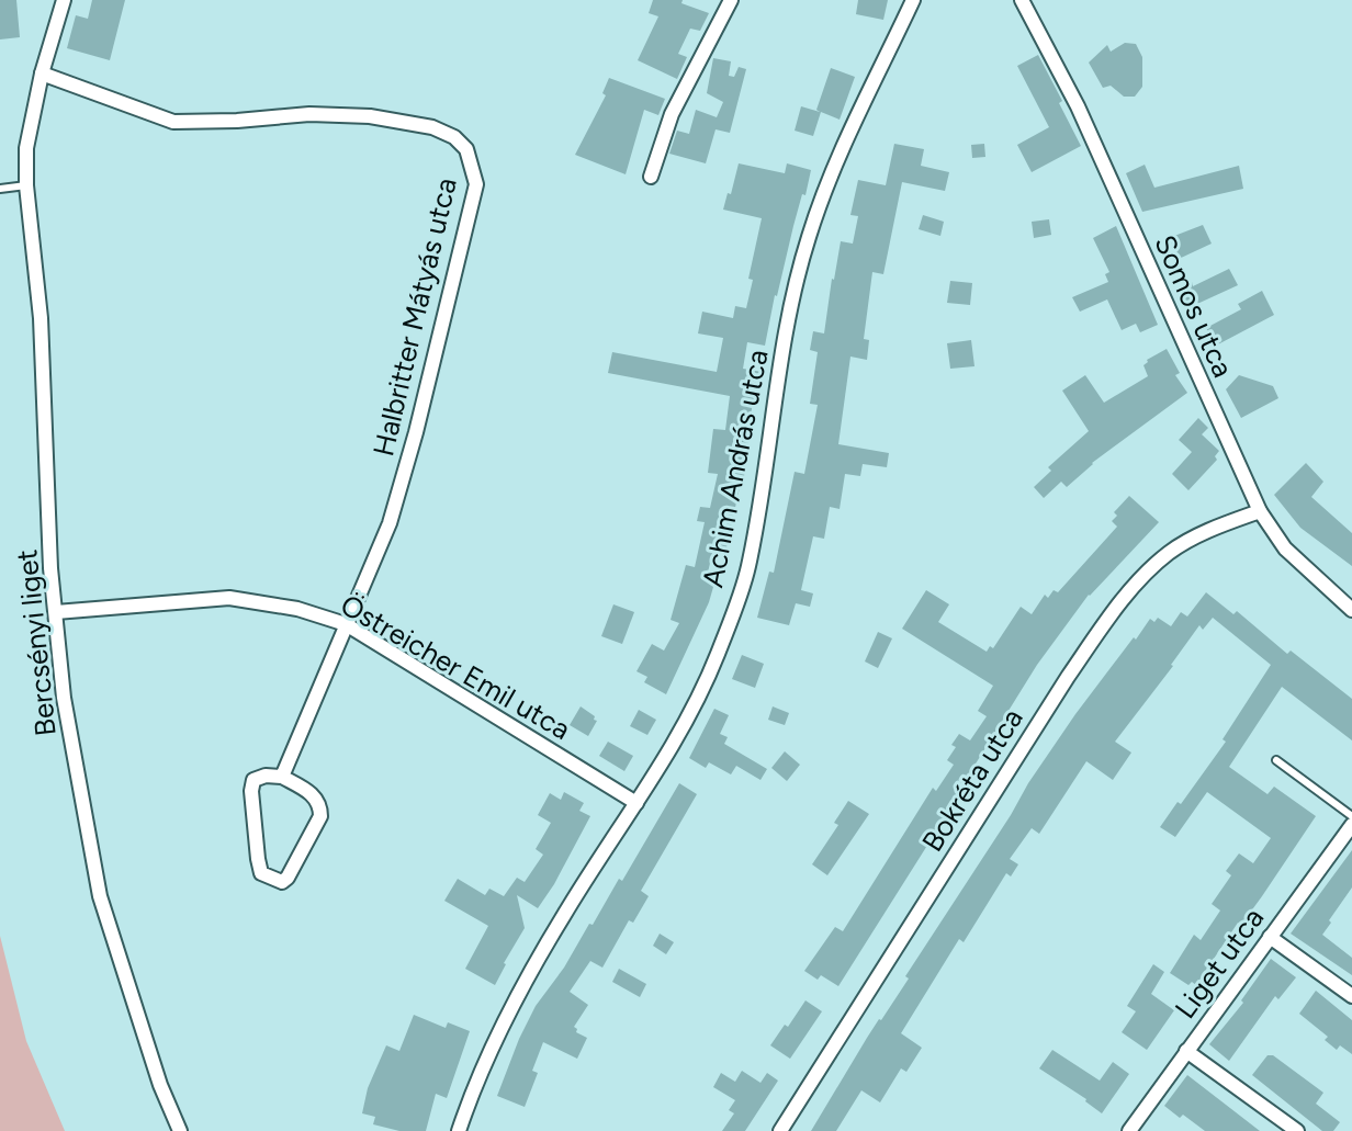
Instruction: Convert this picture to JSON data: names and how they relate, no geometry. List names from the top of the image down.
{
  "streets": {
    "street": [
      "Somos utca",
      "Halbritter Mátyás utca",
      "Achim András utca",
      "Bercsényi liget",
      "Östreicher Emil utca",
      "Bokréta utca",
      "Liget utca"
    ]
  },
  "crossings": [
    ["Somos utca", "Bokréta utca"],
    ["Halbritter Mátyás utca", "Bercsényi liget"],
    ["Halbritter Mátyás utca", "Östreicher Emil utca"],
    ["Achim András utca", "Östreicher Emil utca"],
    ["Bercsényi liget", "Östreicher Emil utca"]
  ]
}
